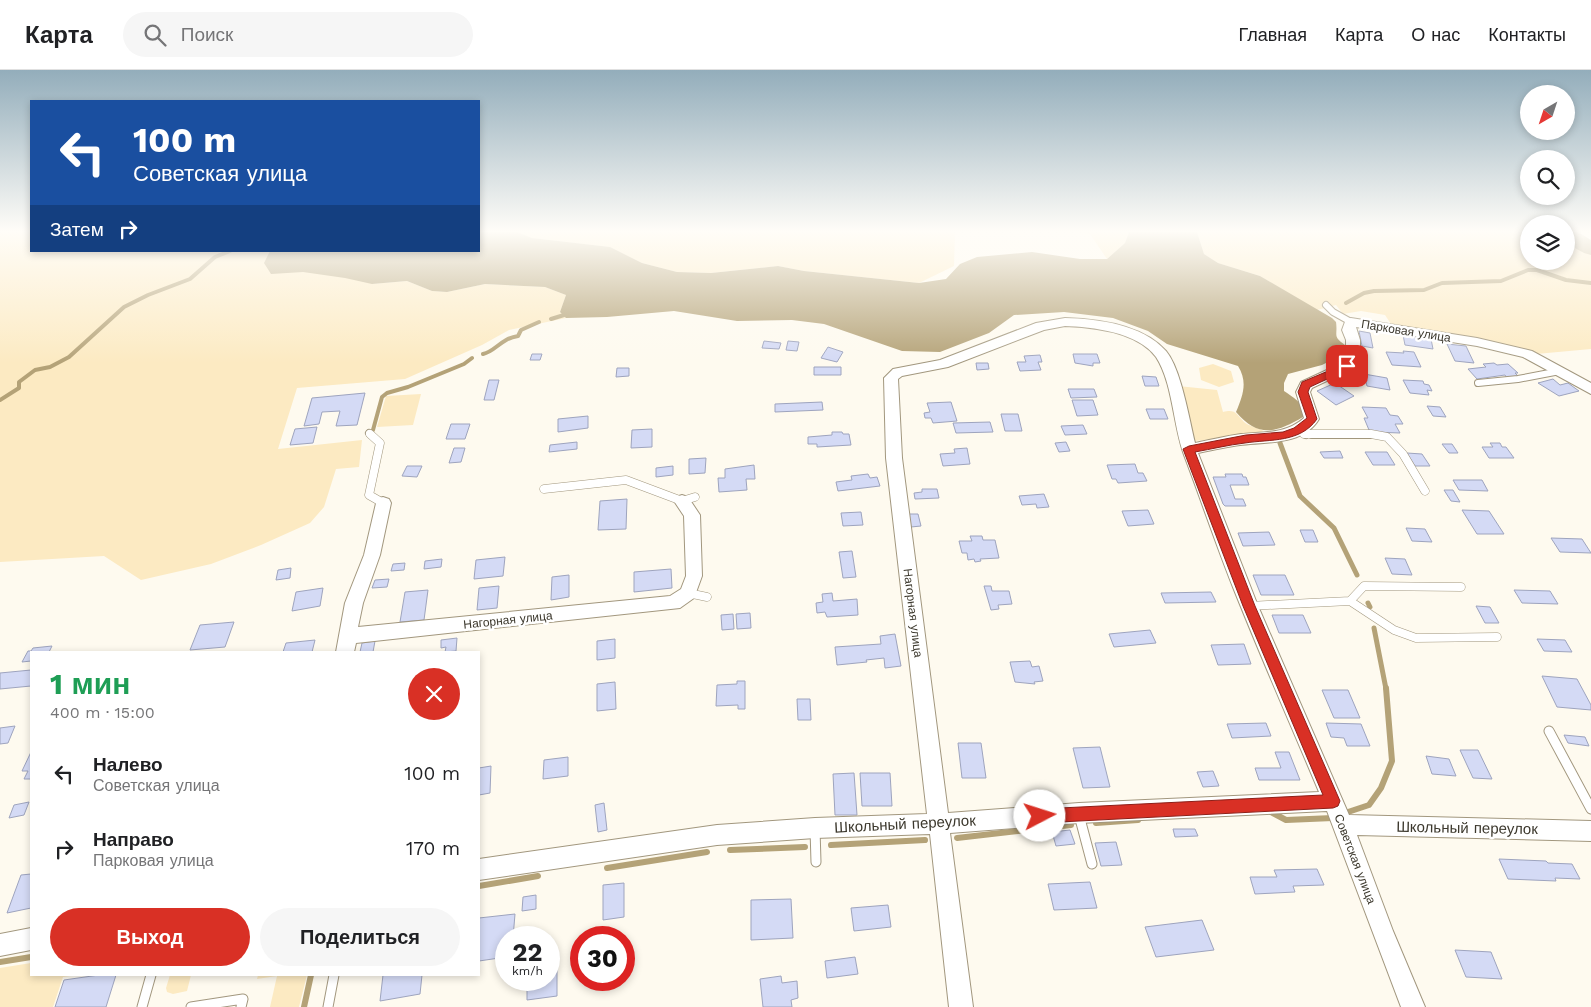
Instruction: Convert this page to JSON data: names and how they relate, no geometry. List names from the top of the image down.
{
  "streets": {
    "street": [
      "Парковая улица",
      "Нагорная улица",
      "Школьный переулок",
      "Советская улица"
    ]
  },
  "crossings": [
    ["Нагорная улица", "Школьный переулок"],
    ["Нагорная улица", "Советская улица"],
    ["Школьный переулок", "Советская улица"]
  ],
  "north": "bottom left",
  "page": {
    "header": "Карта",
    "search": "Поиск",
    "nav": [
      "Главная",
      "Карта",
      "О нас",
      "Контакты"
    ],
    "turn": ["100 m", "Советская улица"],
    "then": "Затем",
    "heading": ["1 мин", "400 m · 15:00"],
    "list": [
      {
        "name": "Налево",
        "note": "Советская улица",
        "value": "100 m"
      },
      {
        "name": "Направо",
        "note": "Парковая улица",
        "value": "170 m"
      }
    ],
    "buttons": ["Выход", "Поделиться"],
    "speed": "22 km/h",
    "limit": "30"
  }
}
